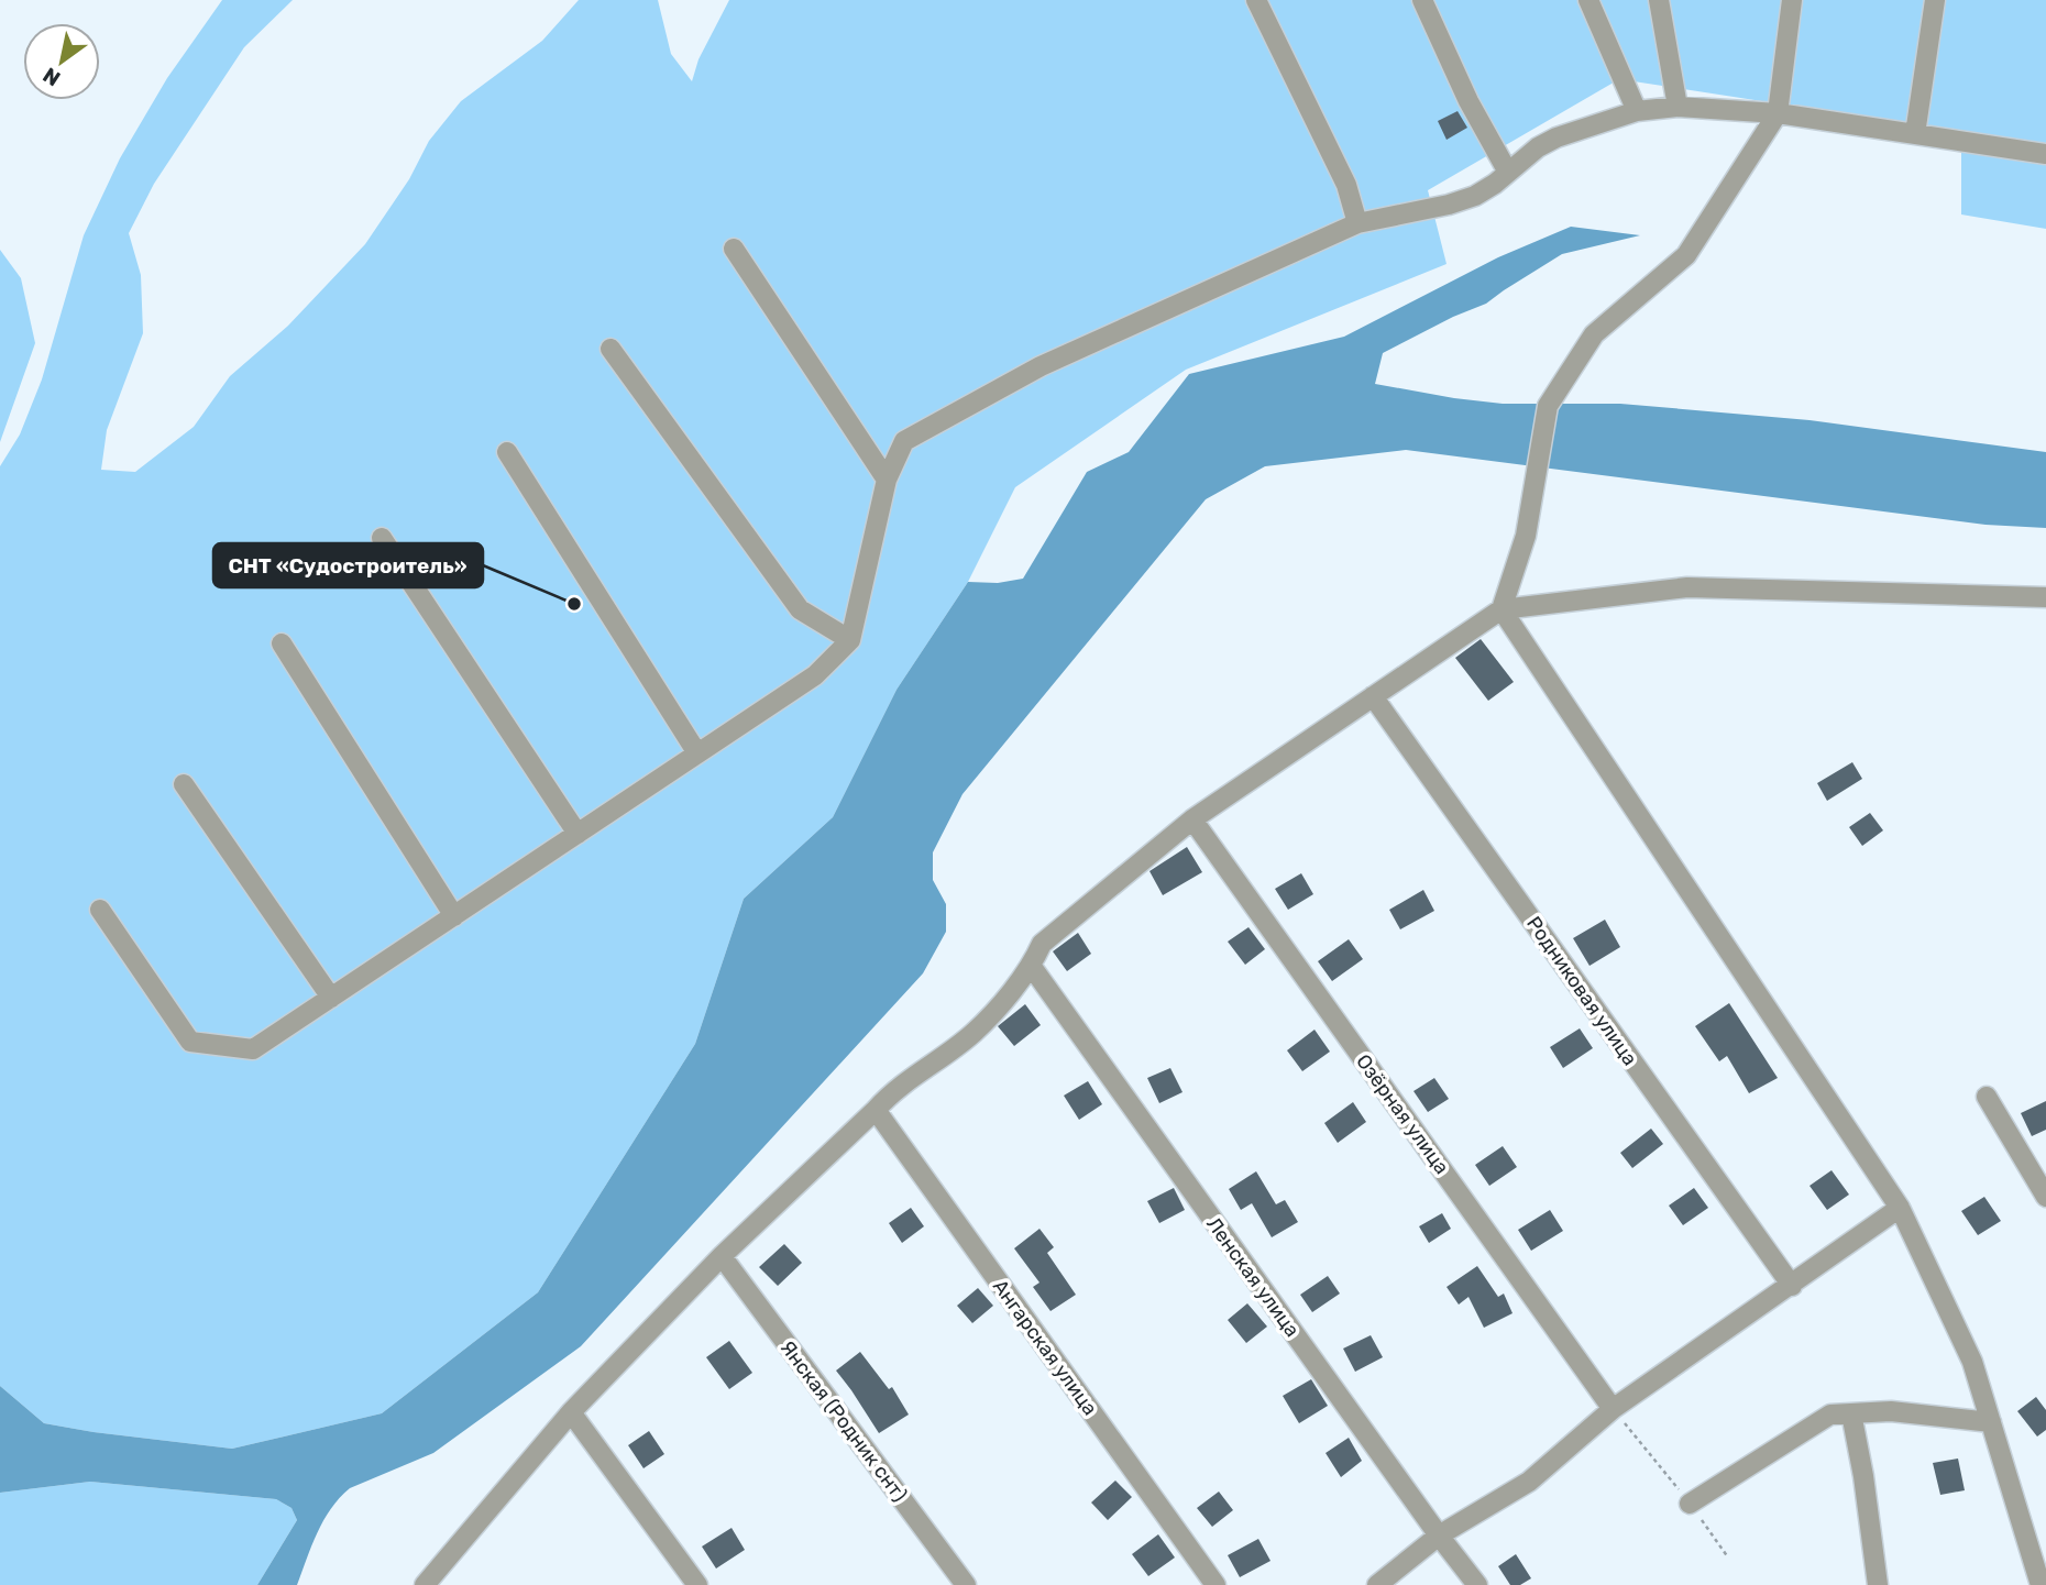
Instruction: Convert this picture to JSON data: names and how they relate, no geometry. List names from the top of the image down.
{
  "streets": {
    "street": [
      "Родниковая улица",
      "Озёрная улица",
      "Ленская улица",
      "Ангарская улица",
      "Янская (Родник снт)"
    ]
  },
  "places": ["СНТ «Судостроитель»"],
  "north": "bottom left"
}
